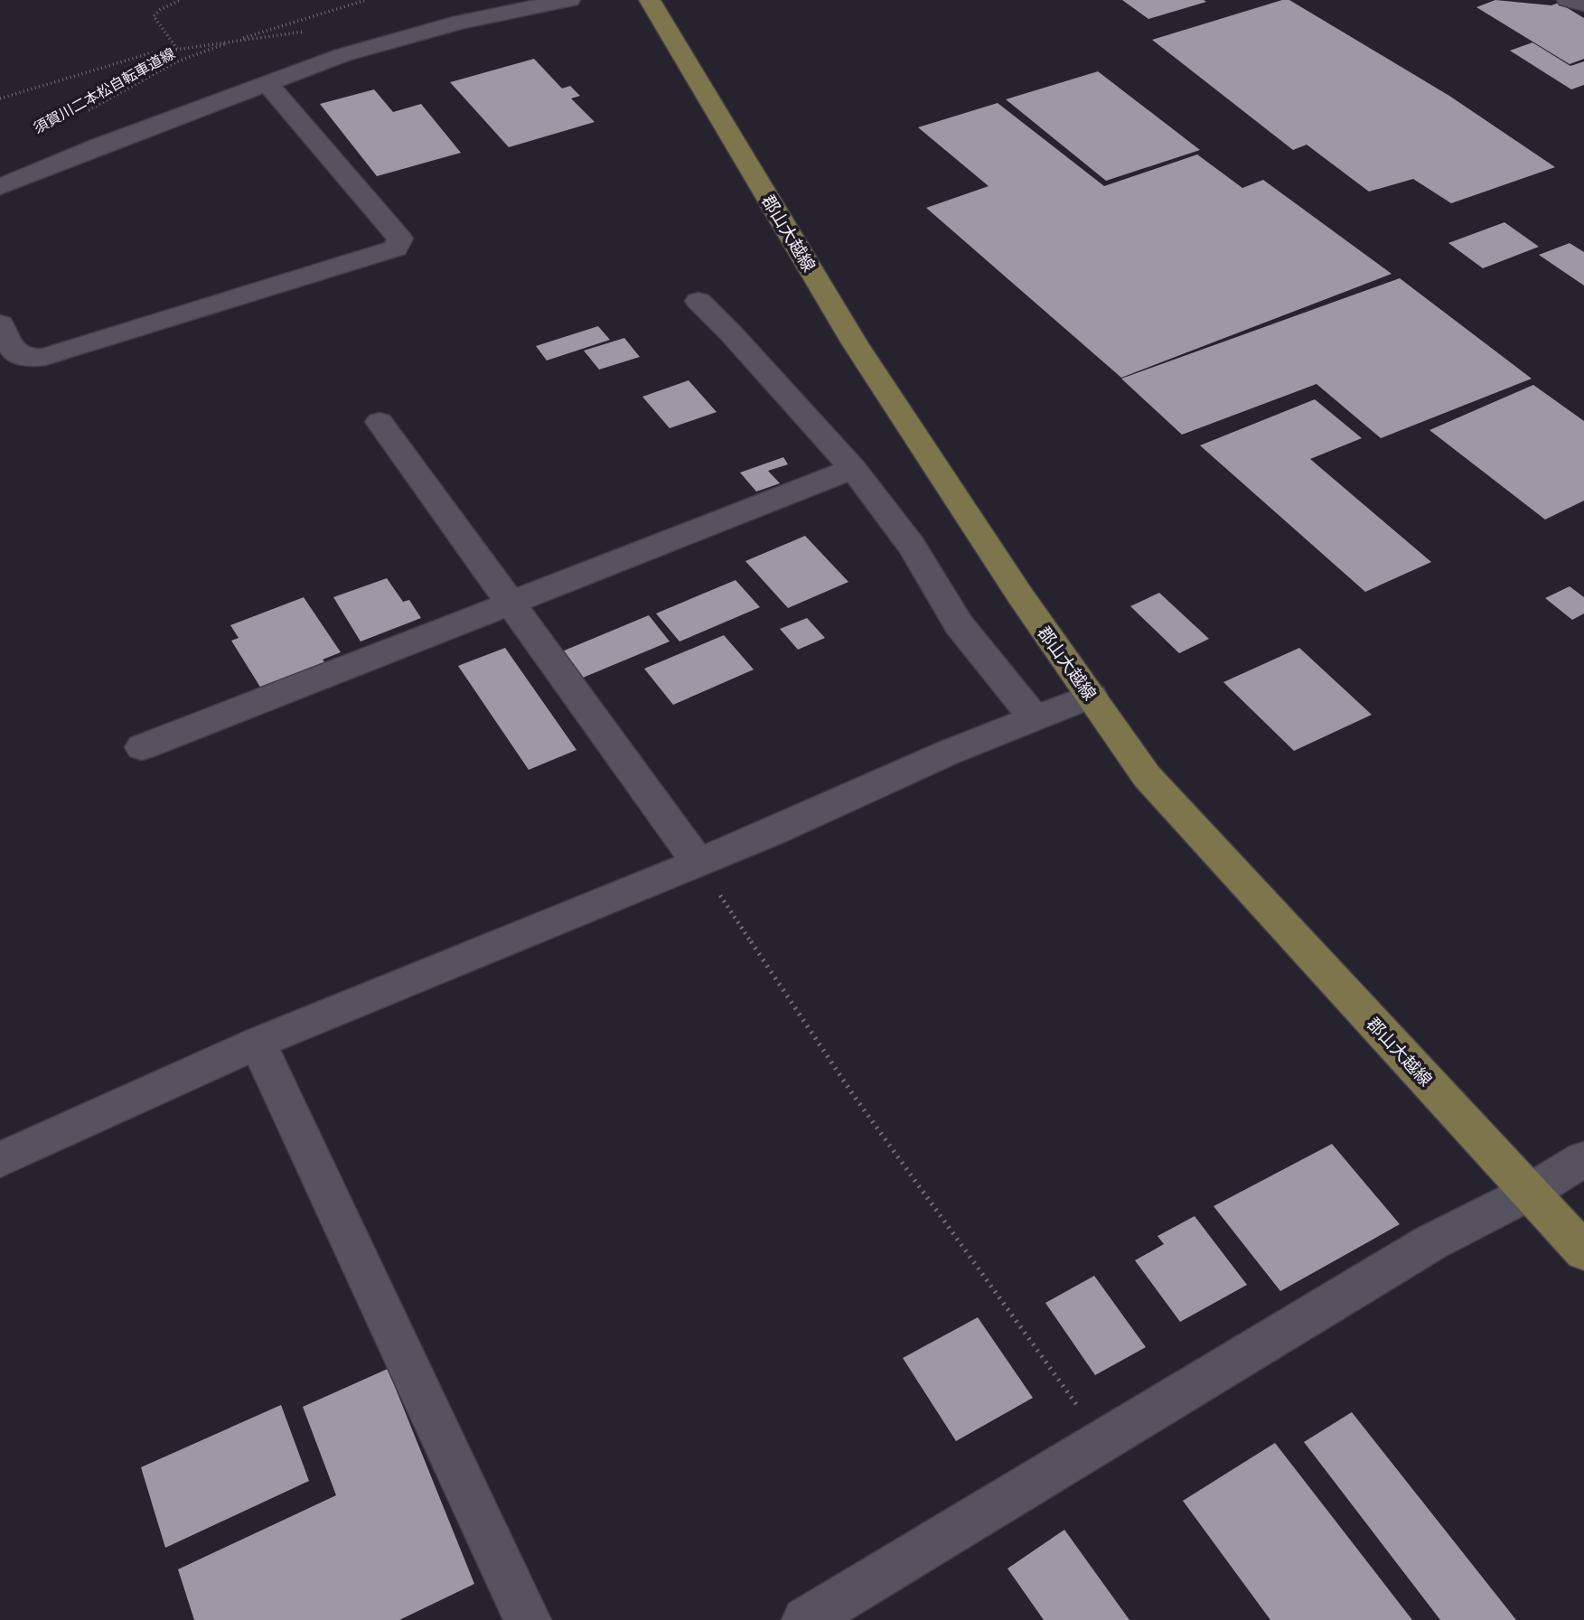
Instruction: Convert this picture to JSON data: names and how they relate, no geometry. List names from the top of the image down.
{
  "streets": {
    "main road": ["郡山大越線"],
    "path": ["須賀川二本松自転車道線"]
  }
}
